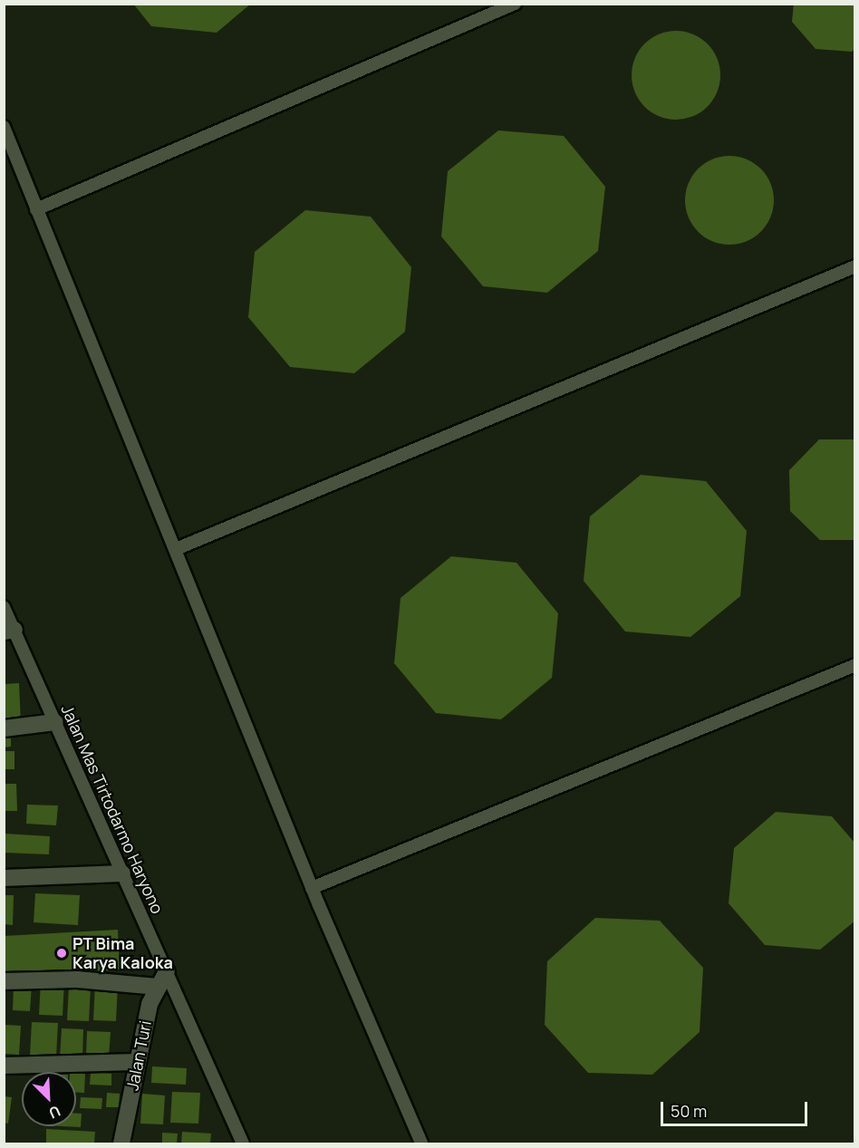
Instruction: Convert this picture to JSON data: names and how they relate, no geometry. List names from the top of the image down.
{
  "streets": {
    "street": ["Jalan Turi"],
    "lane": ["Jalan Mas Tirtodarmo Haryono"]
  },
  "crossings": [
    ["Jalan Mas Tirtodarmo Haryono", "Jalan Turi"]
  ],
  "places": ["PT Bima Karya Kaloka"],
  "scale_bar": "50 m",
  "north": "bottom right"
}
